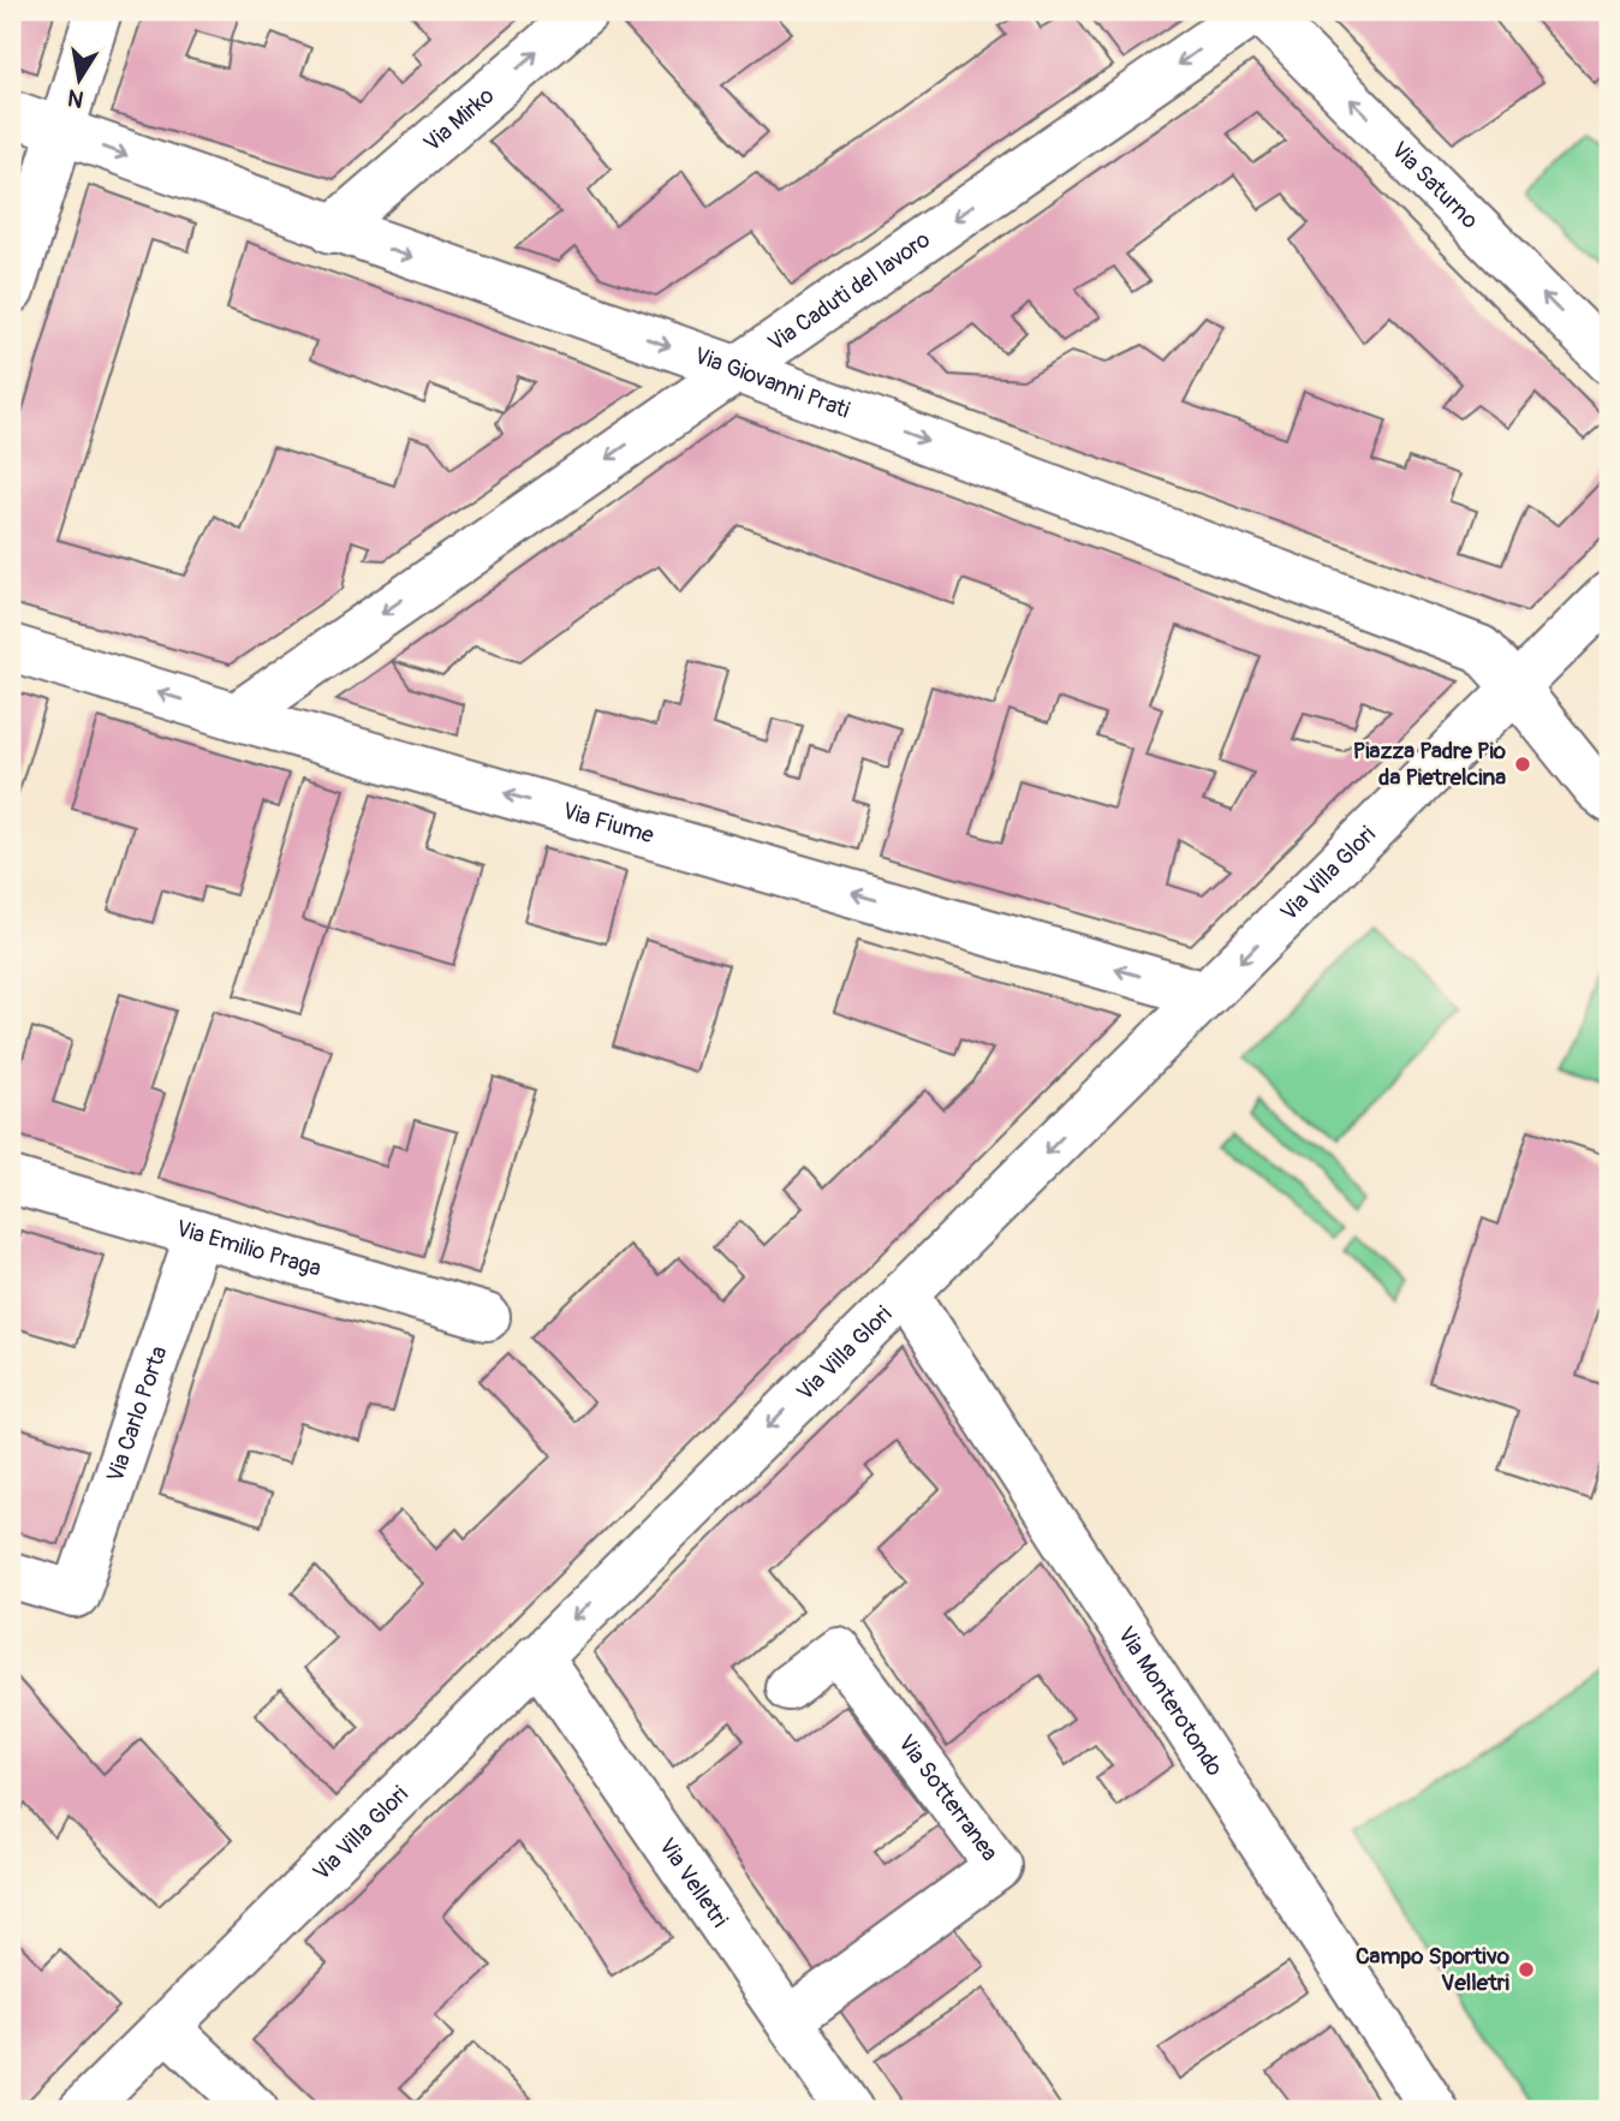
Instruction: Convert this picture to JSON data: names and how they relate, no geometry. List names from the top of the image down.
{
  "streets": {
    "street": [
      "Via Mirko",
      "Via Saturno",
      "Via Caduti del lavoro",
      "Via Giovanni Prati",
      "Via Fiume",
      "Via Villa Glori",
      "Via Emilio Praga",
      "Via Carlo Porta",
      "Via Monterotondo",
      "Via Sotterranea",
      "Via Velletri"
    ]
  },
  "crossings": [
    ["Via Mirko", "Via Giovanni Prati"],
    ["Via Saturno", "Via Caduti del lavoro"],
    ["Via Caduti del lavoro", "Via Giovanni Prati"],
    ["Via Caduti del lavoro", "Via Fiume"],
    ["Via Giovanni Prati", "Via Villa Glori"],
    ["Via Fiume", "Via Villa Glori"],
    ["Via Villa Glori", "Via Monterotondo"],
    ["Via Villa Glori", "Via Velletri"],
    ["Via Emilio Praga", "Via Carlo Porta"],
    ["Via Sotterranea", "Via Velletri"]
  ],
  "one_way": [
    "Via Mirko",
    "Via Saturno",
    "Via Caduti del lavoro",
    "Via Giovanni Prati",
    "Via Fiume",
    "Via Villa Glori"
  ],
  "places": ["Piazza Padre Pio da Pietrelcina", "Campo Sportivo Velletri"],
  "north": "bottom"
}
